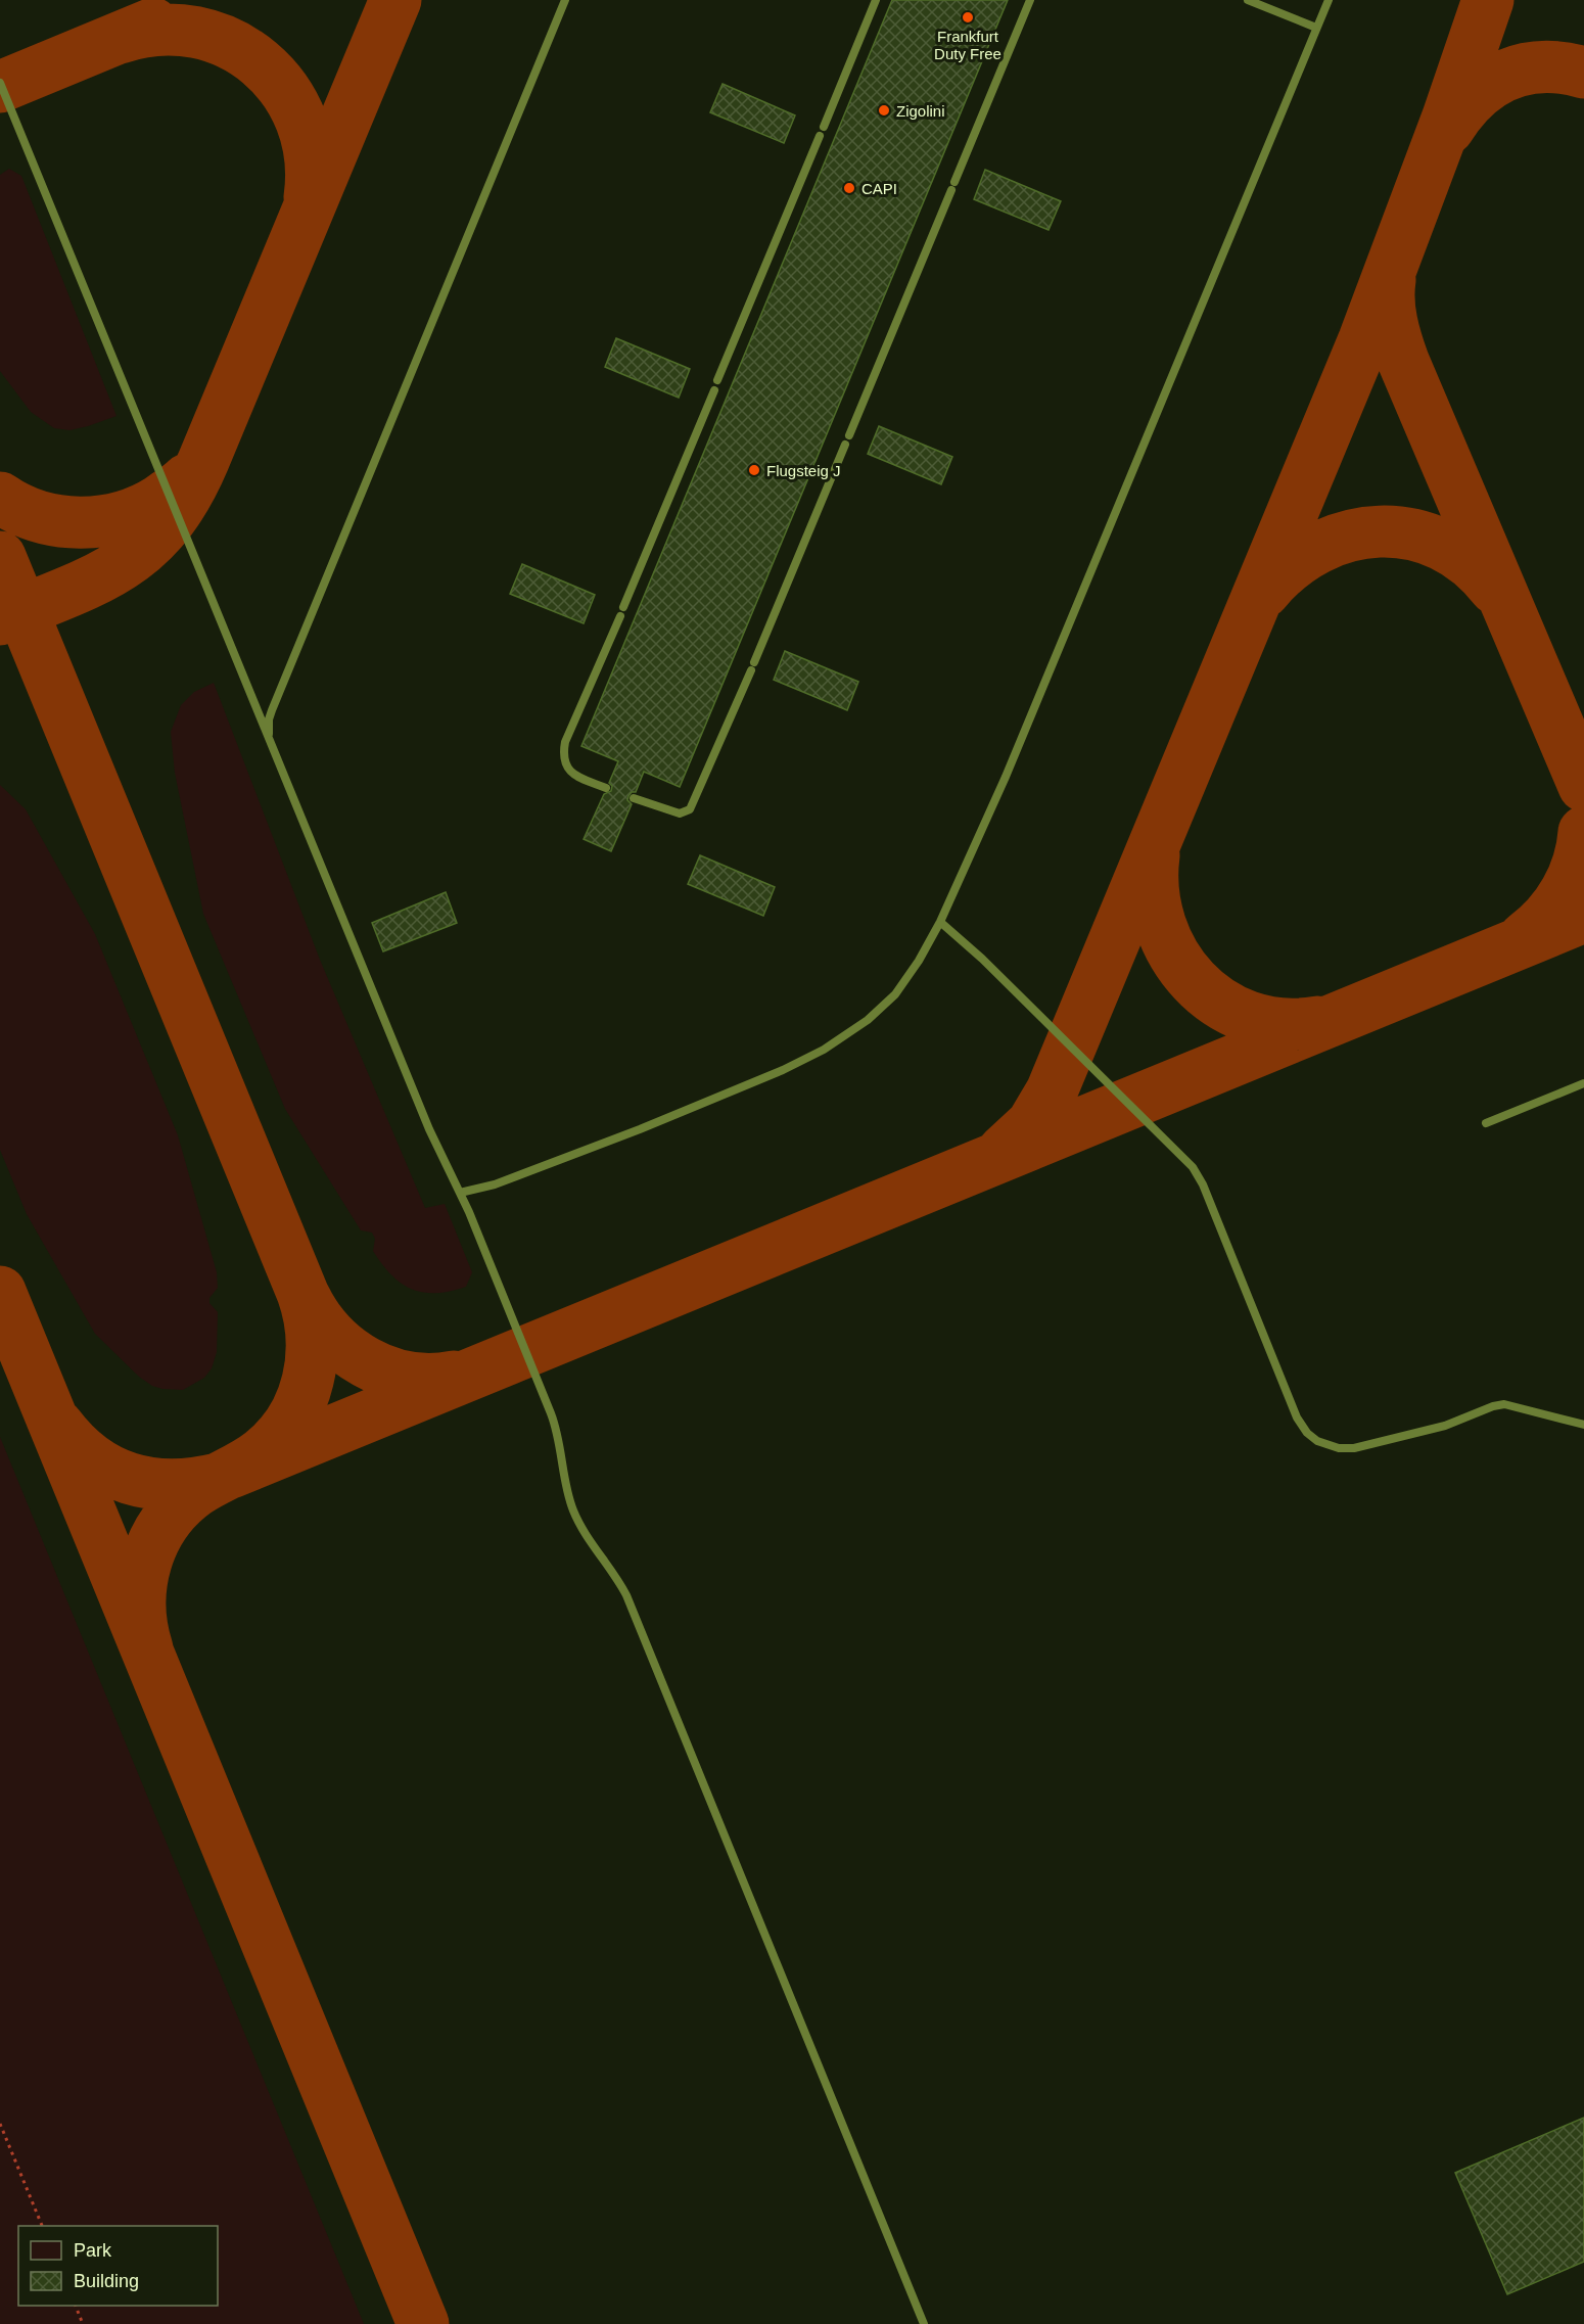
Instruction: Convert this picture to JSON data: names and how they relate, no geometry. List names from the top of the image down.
{
  "places": [
    "Frankfurt Duty Free",
    "Zigolini",
    "CAPI",
    "Flugsteig J"
  ],
  "legend": ["Park", "Building"]
}
